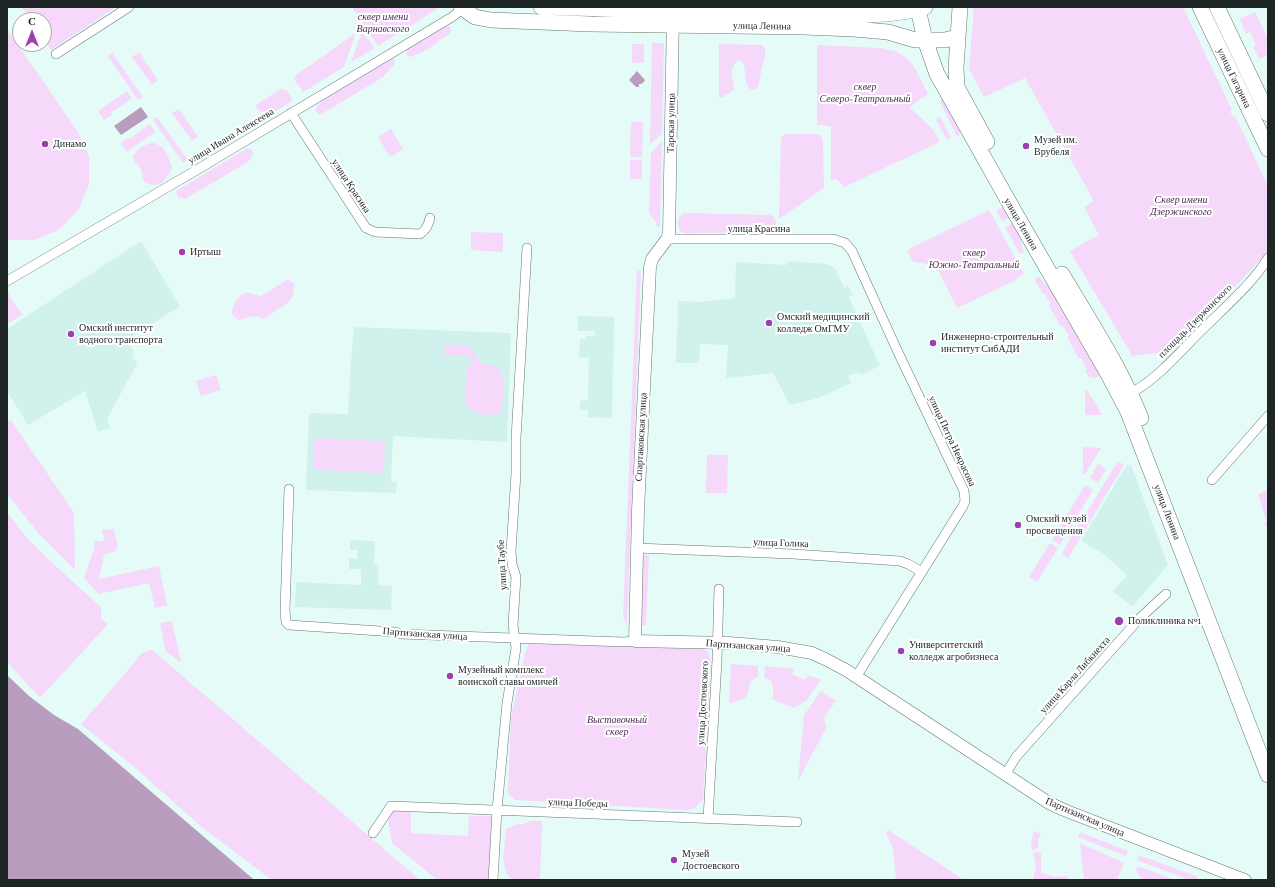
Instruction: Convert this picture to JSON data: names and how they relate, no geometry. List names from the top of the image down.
{
  "streets": {
    "main road": ["улица Ленина", "улица Гагарина"],
    "street": [
      "Тарская улица",
      "улица Ивана Алексеева",
      "улица Красина",
      "площадь Дзержинского",
      "Спартаковская улица",
      "улица Петра Некрасова",
      "улица Голика",
      "улица Таубе",
      "Партизанская улица",
      "улица Карла Либкнехта",
      "улица Достоевского",
      "улица Победы"
    ]
  },
  "crossings": [
    ["улица Ленина", "Тарская улица"],
    ["улица Ленина", "улица Ивана Алексеева"],
    ["улица Ленина", "площадь Дзержинского"],
    ["Тарская улица", "улица Красина"],
    ["Тарская улица", "Спартаковская улица"],
    ["улица Ивана Алексеева", "улица Красина"],
    ["улица Красина", "Спартаковская улица"],
    ["улица Красина", "улица Петра Некрасова"],
    ["Спартаковская улица", "улица Голика"],
    ["Спартаковская улица", "Партизанская улица"],
    ["улица Петра Некрасова", "улица Голика"],
    ["улица Петра Некрасова", "Партизанская улица"],
    ["улица Таубе", "Партизанская улица"],
    ["улица Таубе", "улица Победы"],
    ["Партизанская улица", "улица Карла Либкнехта"],
    ["Партизанская улица", "улица Достоевского"],
    ["улица Достоевского", "улица Победы"]
  ],
  "parks": [
    "сквер имени Варнавского",
    "сквер Северо-Театральный",
    "Сквер имени Дзержинского",
    "сквер Южно-Театральный",
    "Выставочный сквер"
  ],
  "places": [
    "Динамо",
    "Музей им. Врубеля",
    "Иртыш",
    "Омский медицинский колледж ОмГМУ",
    "Омский институт водного транспорта",
    "Инженерно-строительный институт СибАДИ",
    "Омский музей просвещения",
    "Поликлиника №1",
    "Университетский колледж агробизнеса",
    "Музейный комплекс воинской славы омичей",
    "Музей Достоевского"
  ],
  "north": "top"
}
